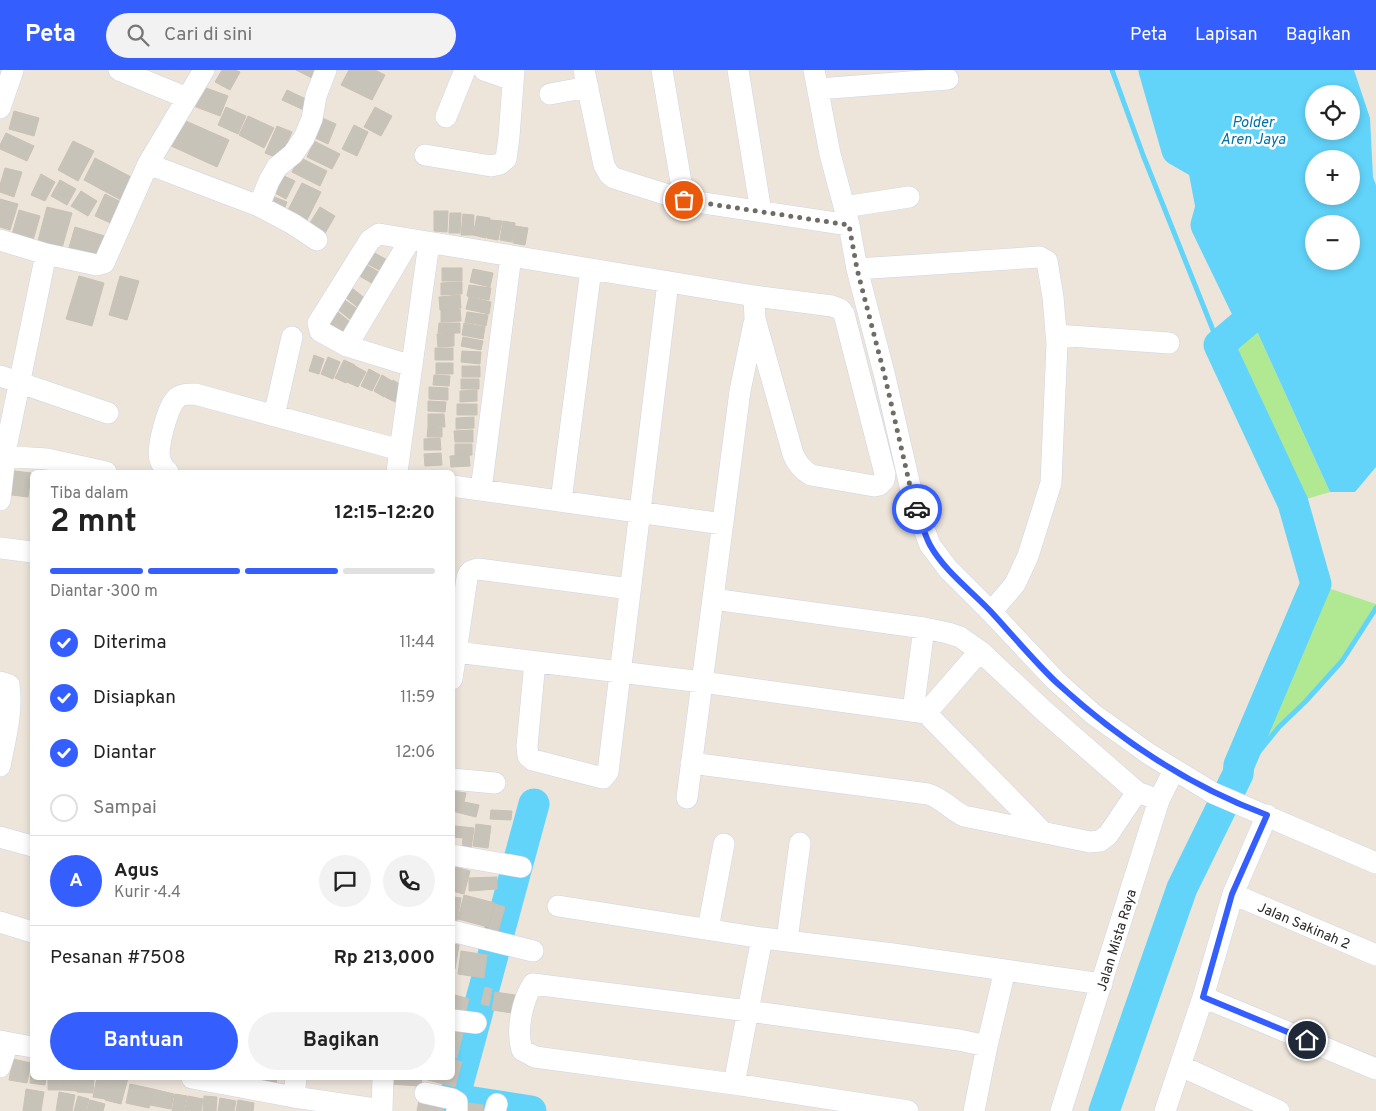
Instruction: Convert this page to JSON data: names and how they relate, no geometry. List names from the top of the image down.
{
  "streets": {
    "street": ["Jalan Sakinah 2", "Jalan Mista Raya"]
  },
  "water": ["Polder Aren Jaya"],
  "page": {
    "header": "Peta",
    "search": "Cari di sini",
    "nav": ["Peta", "Lapisan", "Bagikan"],
    "map_buttons": ["+", "−"],
    "heading": ["2 mnt", "Tiba dalam", "12:15–12:20"],
    "panel": [
      "Agus",
      "Kurir · 4.4",
      "Pesanan #7508",
      "Rp 213,000"
    ],
    "bar": "Diantar · 300 m",
    "list": [
      ["Diterima", "11:44"],
      ["Disiapkan", "11:59"],
      ["Diantar", "12:06"],
      "Sampai"
    ],
    "round": "A",
    "buttons": ["Bantuan", "Bagikan"]
  }
}
